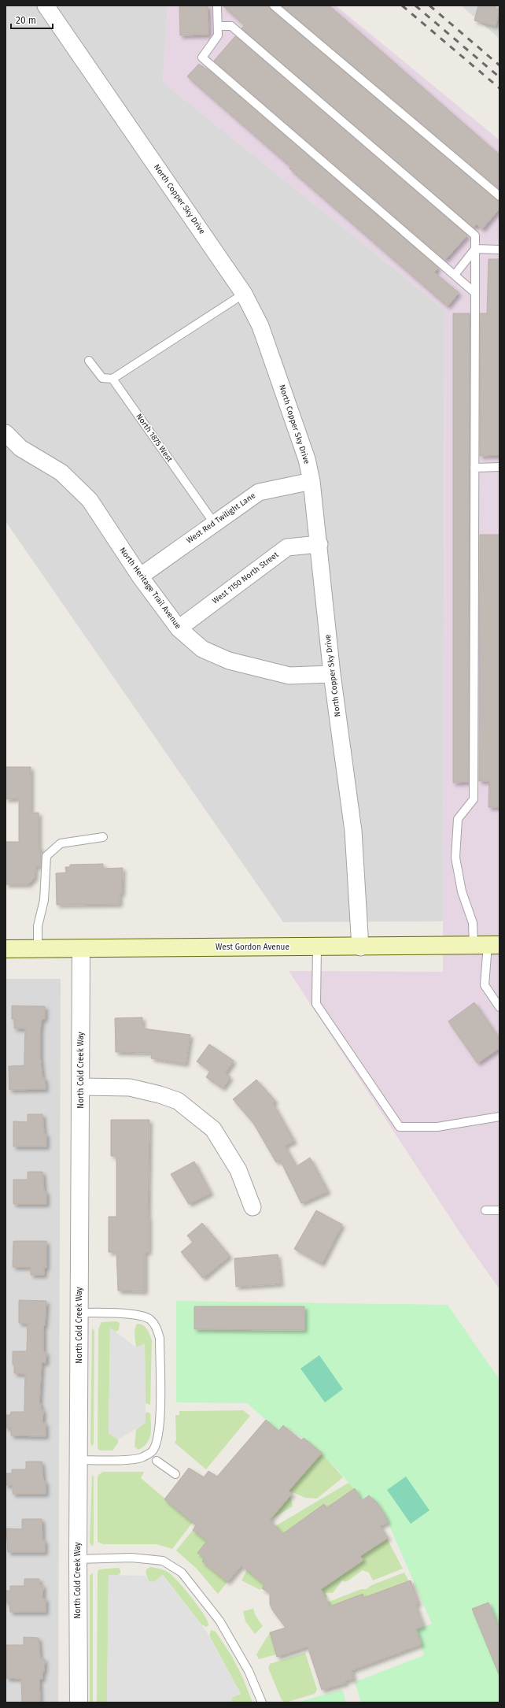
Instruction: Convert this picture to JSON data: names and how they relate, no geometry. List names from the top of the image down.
{
  "streets": {
    "main road": ["West Gordon Avenue"],
    "street": [
      "North Copper Sky Drive",
      "West Red Twilight Lane",
      "West 1150 North Street",
      "North Heritage Trail Avenue",
      "North Cold Creek Way"
    ],
    "lane": ["North 1875 West"]
  },
  "crossings": [
    ["North Copper Sky Drive", "West Red Twilight Lane"],
    ["North Copper Sky Drive", "West 1150 North Street"],
    ["North Copper Sky Drive", "North Heritage Trail Avenue"],
    ["North Copper Sky Drive", "West Gordon Avenue"],
    ["North 1875 West", "West Red Twilight Lane"],
    ["West Red Twilight Lane", "North Heritage Trail Avenue"],
    ["West 1150 North Street", "North Heritage Trail Avenue"],
    ["West Gordon Avenue", "North Cold Creek Way"]
  ],
  "scale_bar": "20 m"
}
